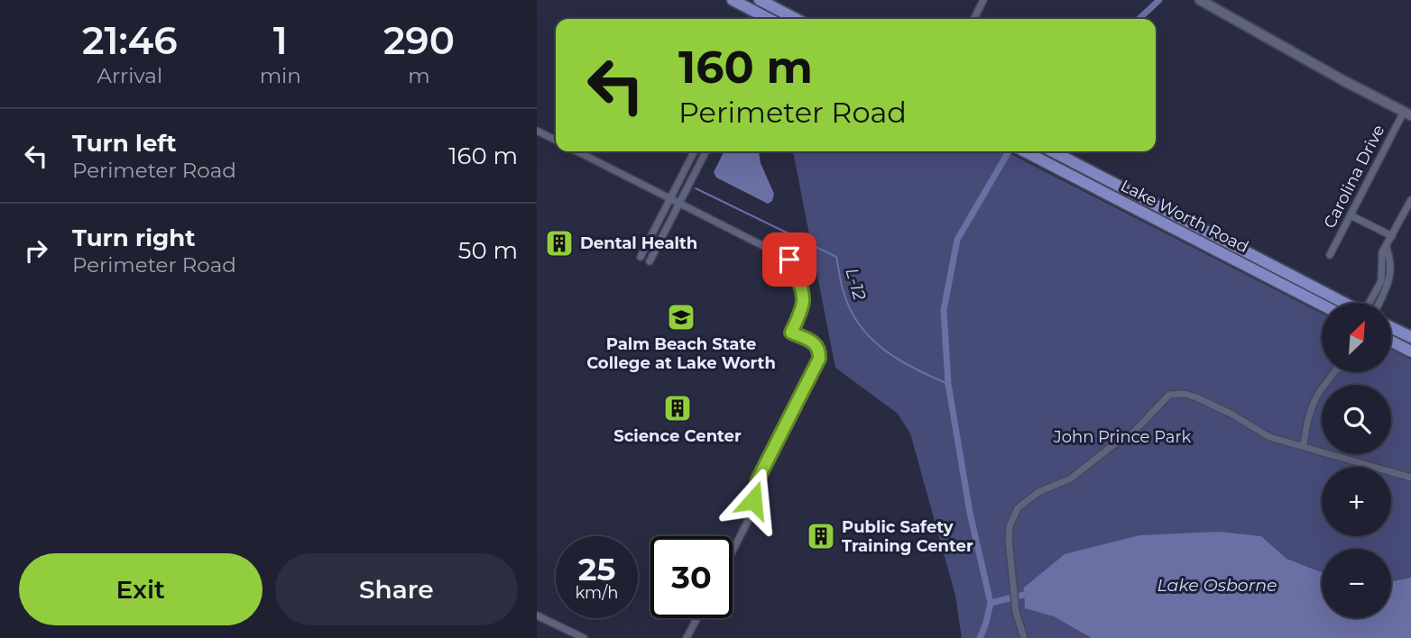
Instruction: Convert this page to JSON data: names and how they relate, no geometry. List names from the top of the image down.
{
  "streets": {
    "main road": ["Lake Worth Road"],
    "street": ["Carolina Drive"]
  },
  "water": ["L-12", "Lake Osborne"],
  "parks": ["John Prince Park"],
  "places": {
    "building": ["Dental Health", "Science Center", "Public Safety Training Center"],
    "school or university": ["Palm Beach State College at Lake Worth"]
  },
  "north": "top right",
  "page": {
    "eta": [
      "21:46",
      "Arrival",
      "1",
      "min",
      "290",
      "m"
    ],
    "turn": ["160 m", "Perimeter Road"],
    "list": [
      {
        "name": "Turn left",
        "note": "Perimeter Road",
        "value": "160 m"
      },
      {
        "name": "Turn right",
        "note": "Perimeter Road",
        "value": "50 m"
      }
    ],
    "map_buttons": ["+", "−"],
    "speed": "25 km/h",
    "limit": "30",
    "buttons": ["Exit", "Share"]
  }
}
